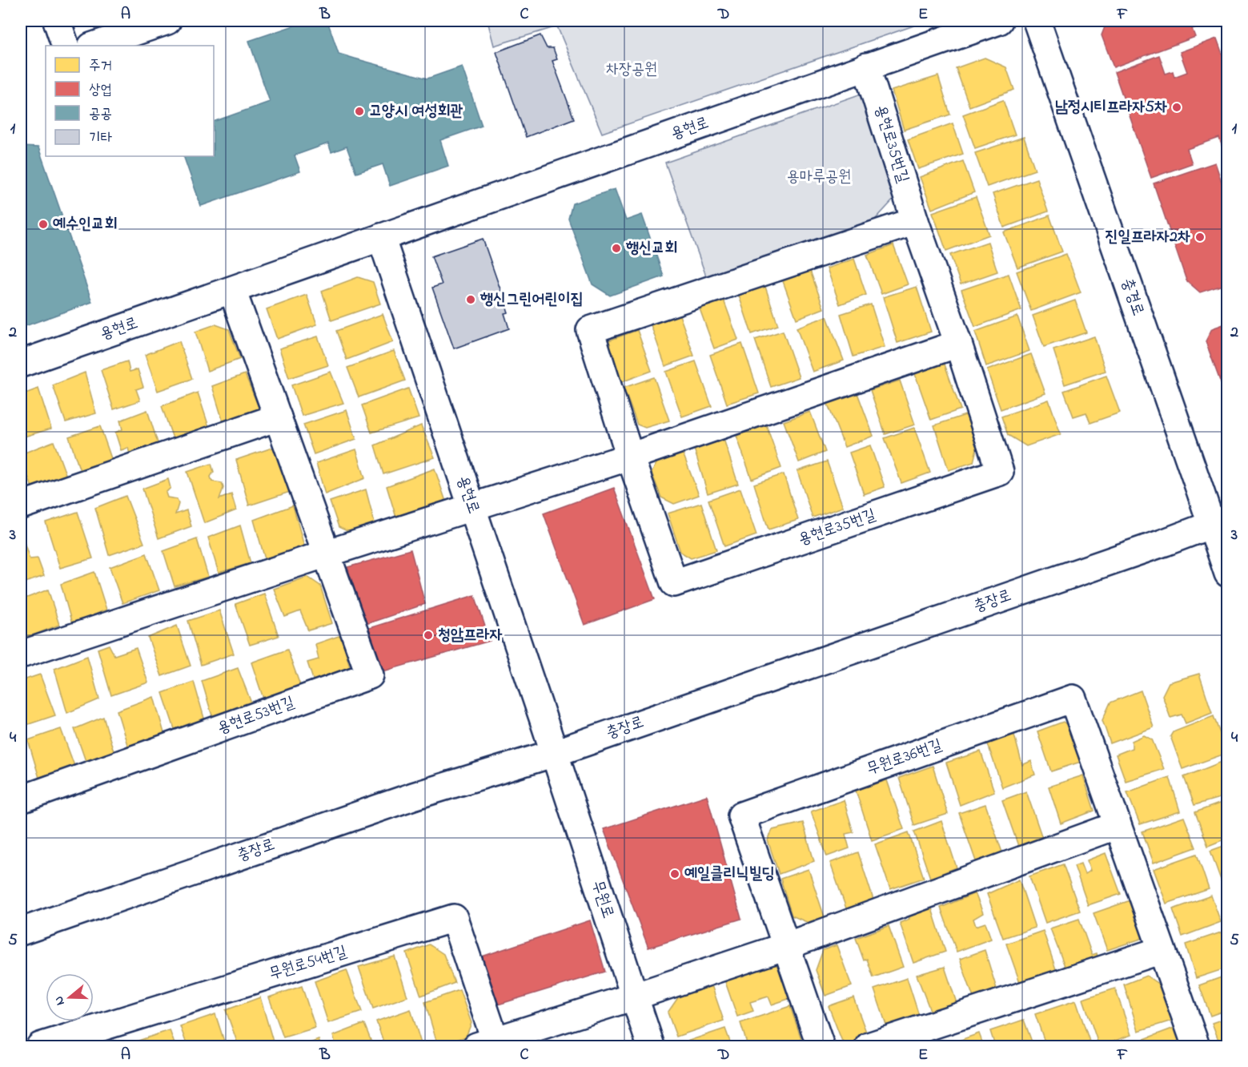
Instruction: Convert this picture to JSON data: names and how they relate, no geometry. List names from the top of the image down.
{
  "streets": {
    "street": [
      "용현로",
      "용현로35번길",
      "충경로",
      "충장로",
      "용현로53번길",
      "무원로36번길",
      "무원로",
      "무원로54번길"
    ]
  },
  "crossings": [
    ["용현로", "용현로35번길"],
    ["용현로", "충장로"],
    ["용현로", "용현로53번길"],
    ["용현로", "무원로"],
    ["충경로", "충장로"],
    ["충장로", "무원로"],
    ["무원로", "무원로54번길"]
  ],
  "parks": ["차장공원", "용마루공원"],
  "places": [
    "남정시티프라자5차",
    "고양시 여성회관",
    "예수인교회",
    "진일프라자2차",
    "행신교회",
    "행신그린어린이집",
    "청암프라자",
    "예일클리닉빌딩"
  ],
  "legend": [
    "주거",
    "상업",
    "공공",
    "기타"
  ],
  "north": "left",
  "grid": {
    "columns": [
      "A",
      "B",
      "C",
      "D",
      "E",
      "F"
    ],
    "rows": [
      "1",
      "2",
      "3",
      "4",
      "5"
    ]
  }
}
